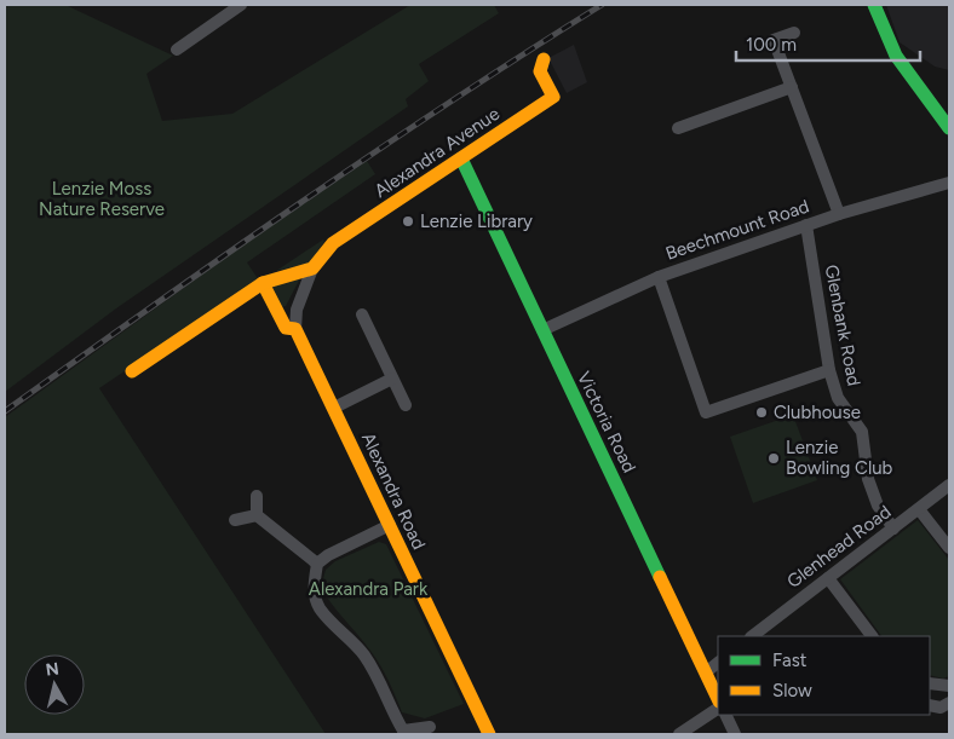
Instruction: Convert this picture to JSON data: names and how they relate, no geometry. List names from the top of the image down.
{
  "streets": {
    "street": [
      "Alexandra Avenue",
      "Beechmount Road",
      "Glenbank Road",
      "Victoria Road",
      "Alexandra Road",
      "Glenhead Road"
    ]
  },
  "crossings": [
    ["Alexandra Avenue", "Victoria Road"],
    ["Alexandra Avenue", "Alexandra Road"],
    ["Beechmount Road", "Glenbank Road"],
    ["Beechmount Road", "Victoria Road"],
    ["Glenbank Road", "Glenhead Road"]
  ],
  "parks": ["Lenzie Moss Nature Reserve", "Alexandra Park"],
  "places": ["Lenzie Library", "Clubhouse", "Lenzie Bowling Club"],
  "legend": ["Fast", "Slow"],
  "scale_bar": "100 m",
  "north": "top"
}
